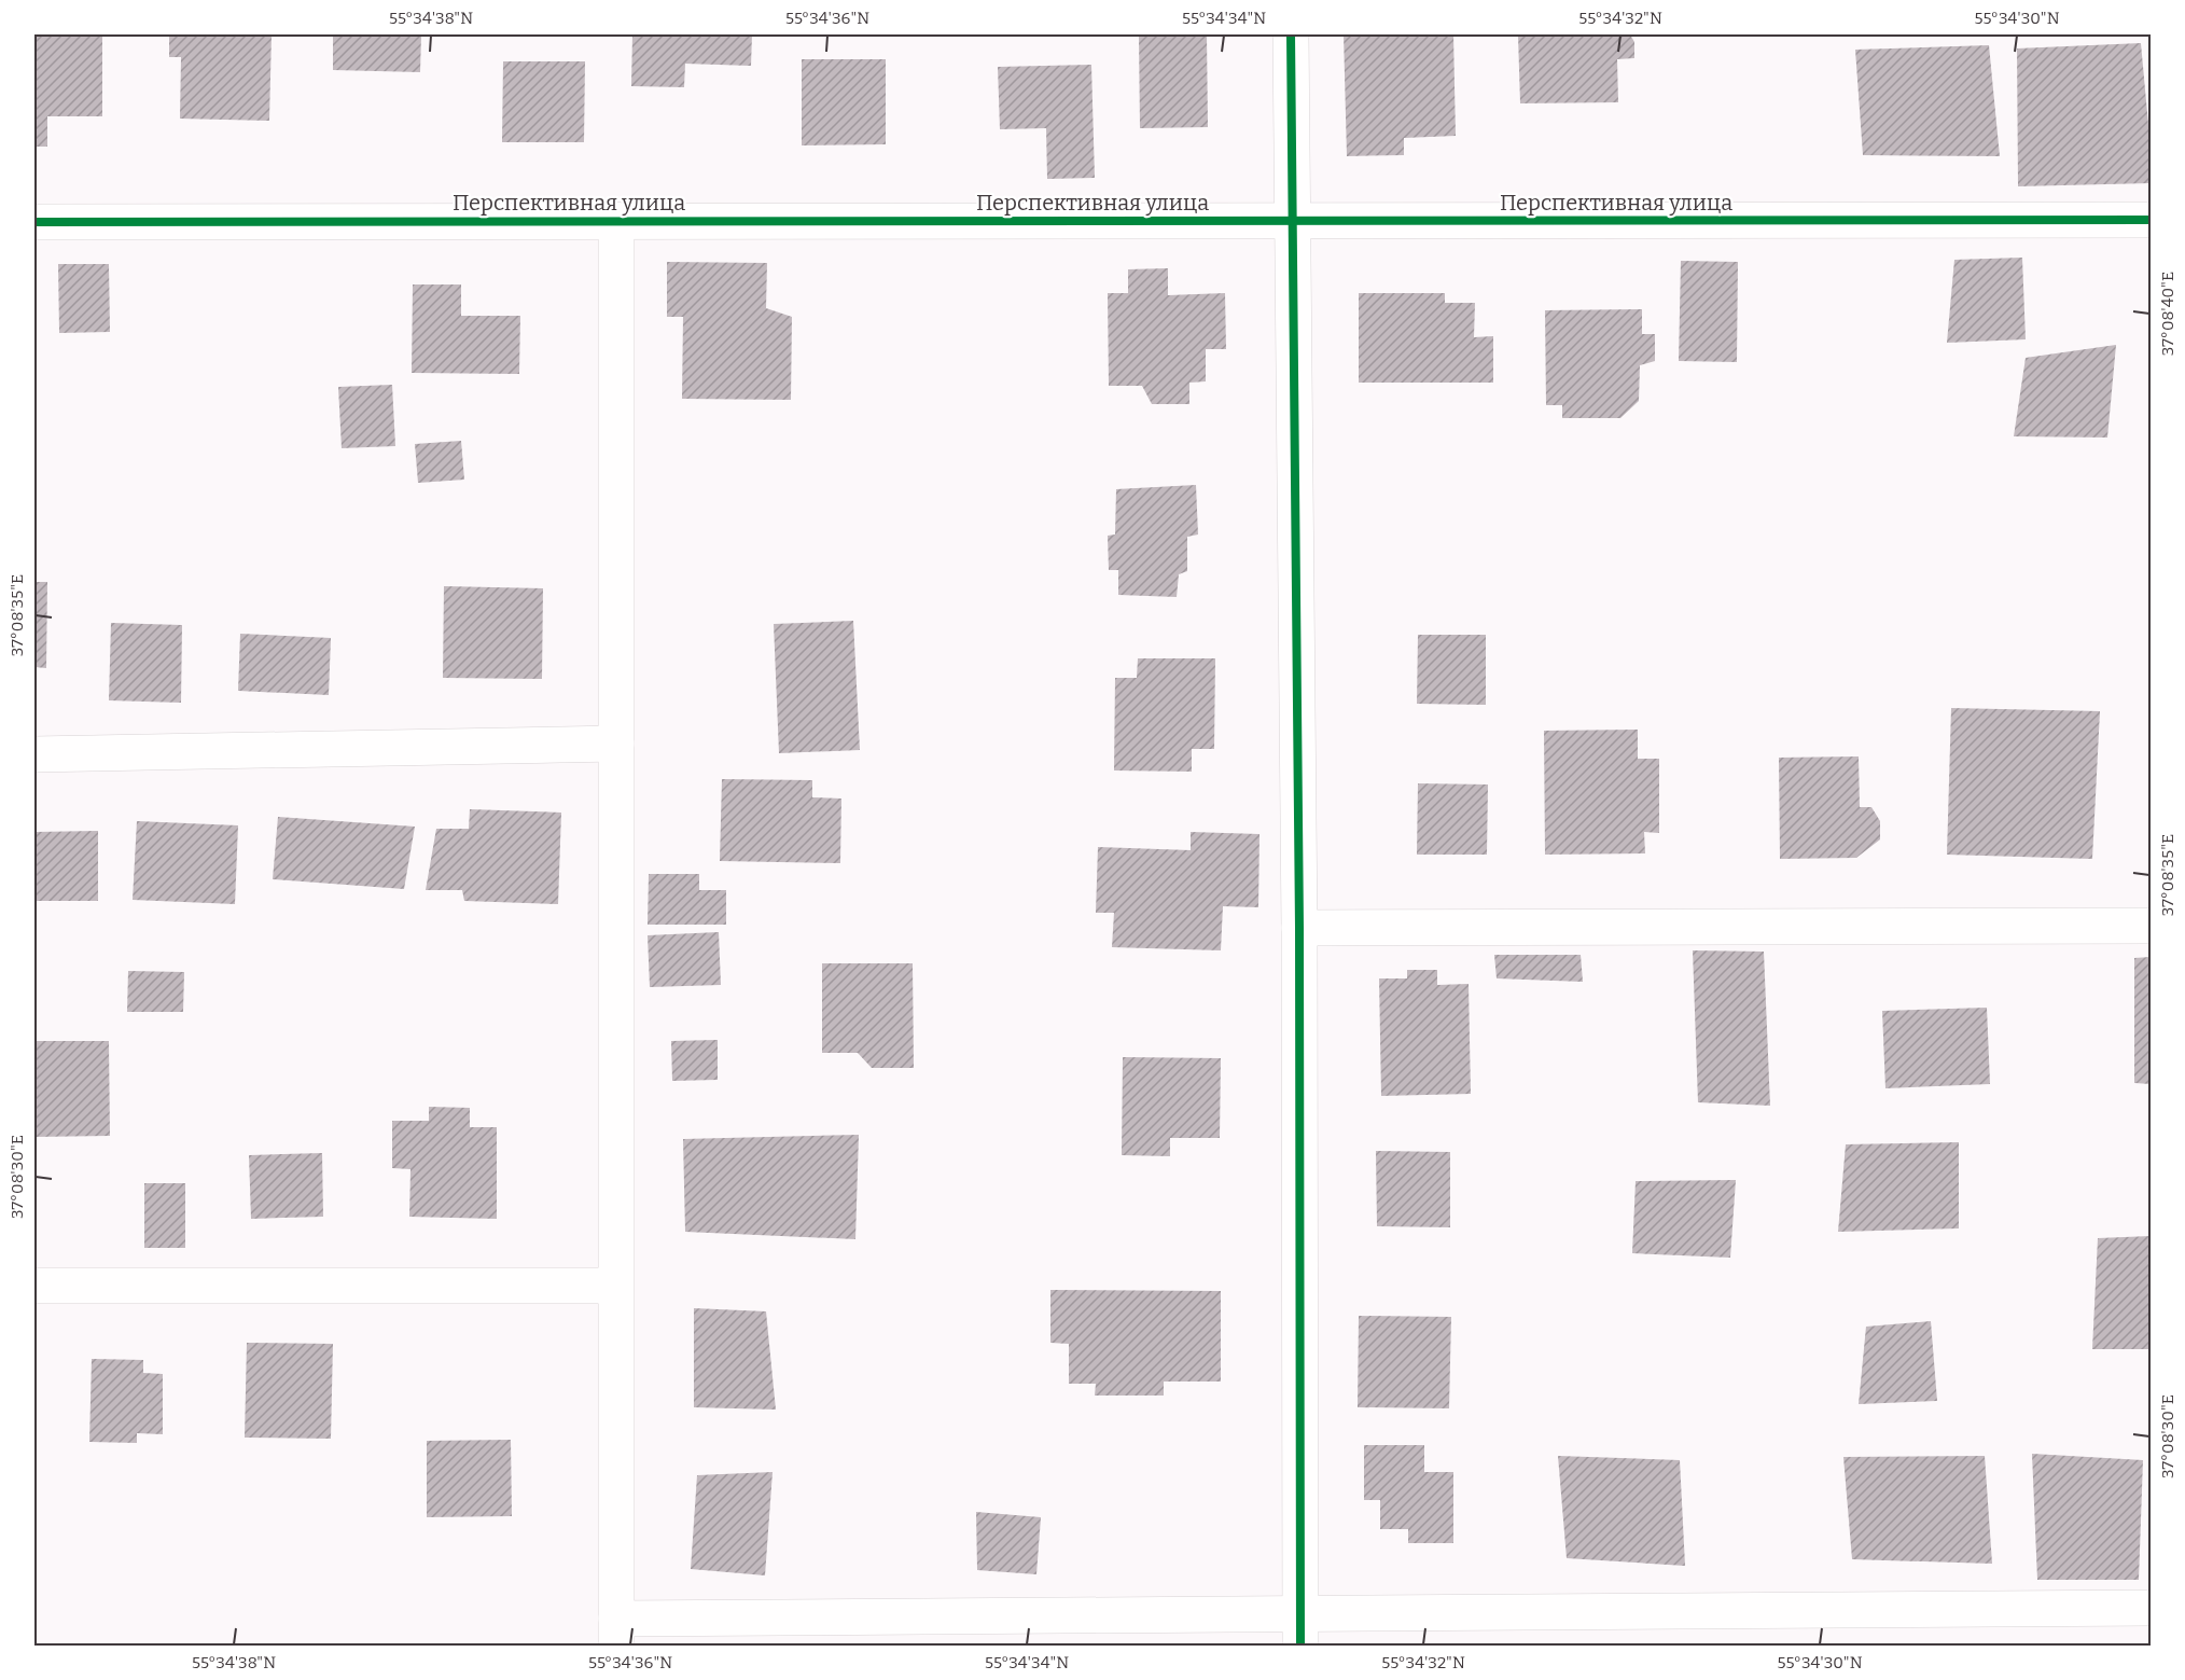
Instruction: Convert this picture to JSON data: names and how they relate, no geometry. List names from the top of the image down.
{
  "streets": {
    "street": ["Перспективная улица"]
  },
  "coordinates": [
    "55°34'38\"N",
    "55°34'36\"N",
    "55°34'34\"N",
    "55°34'32\"N",
    "55°34'30\"N",
    "37°08'40\"E",
    "37°08'35\"E",
    "37°08'30\"E"
  ]
}
